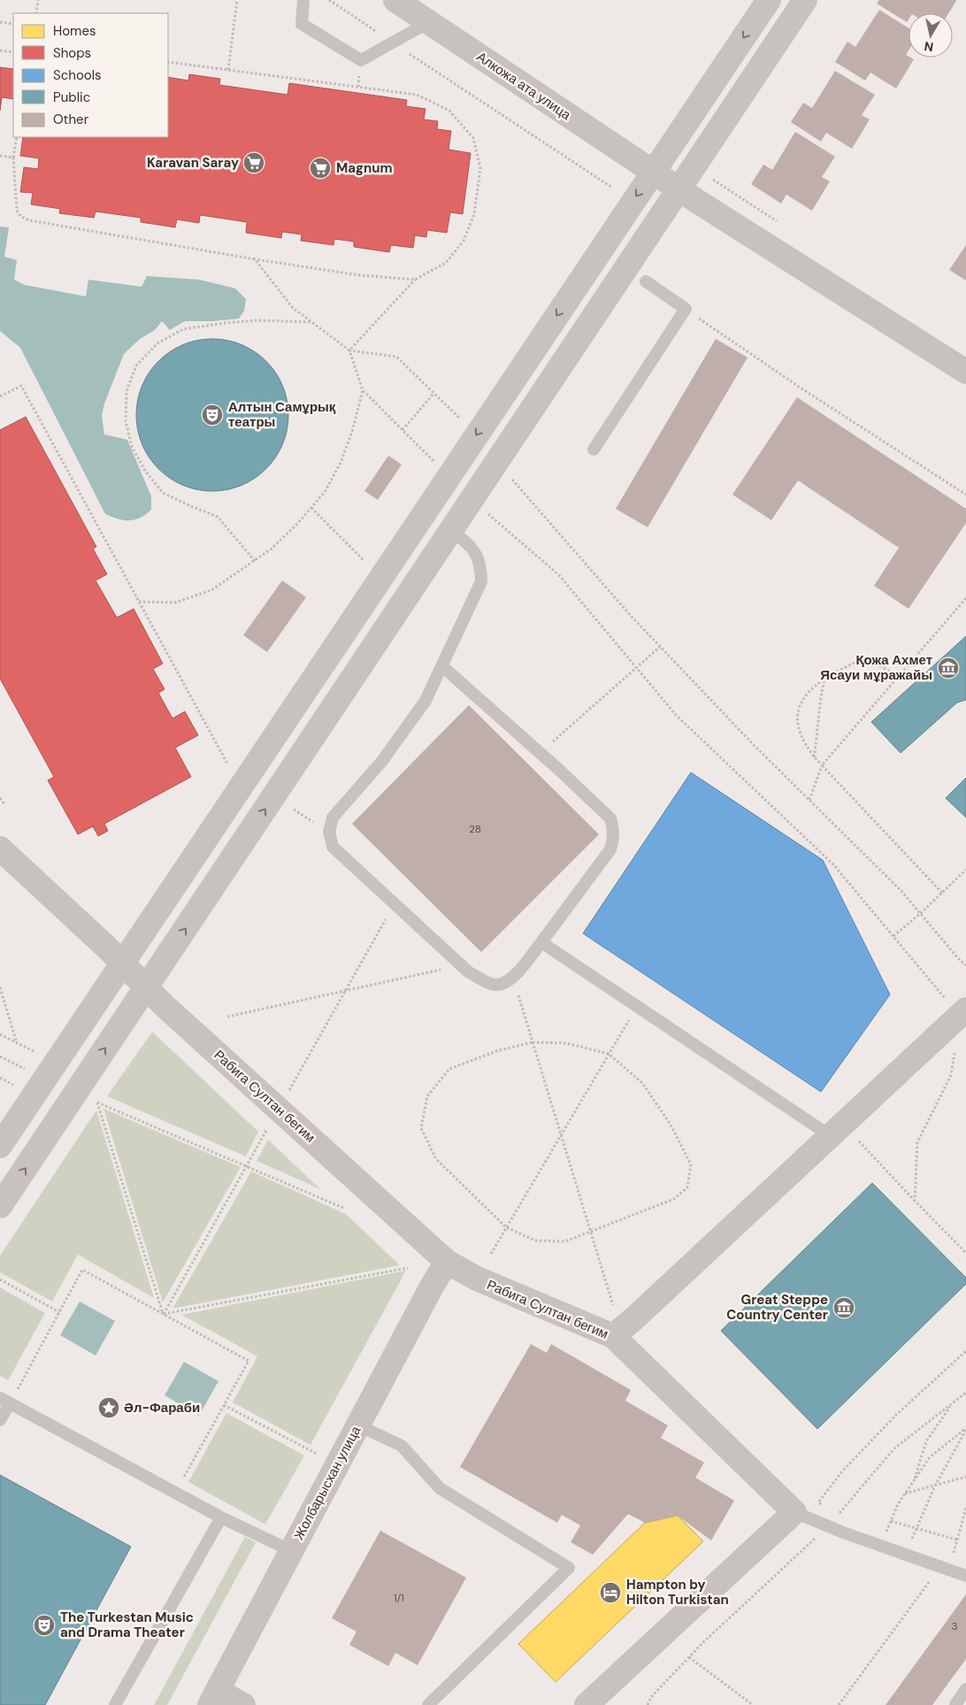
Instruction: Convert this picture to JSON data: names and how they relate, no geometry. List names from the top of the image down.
{
  "streets": {
    "street": ["Алкожа ата улица", "Рабига Султан бегим", "Жолбарысхан улица"]
  },
  "crossings": [
    ["Рабига Султан бегим", "Жолбарысхан улица"]
  ],
  "places": {
    "supermarket": ["Karavan Saray", "Magnum"],
    "theatre": ["Алтын Самұрық театры", "The Turkestan Music and Drama Theater"],
    "museum": ["Қожа Ахмет Ясауи мұражайы", "Great Steppe Country Center"],
    "place": ["Әл-Фараби"],
    "hotel": ["Hampton by Hilton Turkistan"]
  },
  "house_numbers": ["28", "1/1", "3"],
  "legend": [
    "Homes",
    "Shops",
    "Schools",
    "Public",
    "Other"
  ],
  "north": "bottom"
}
